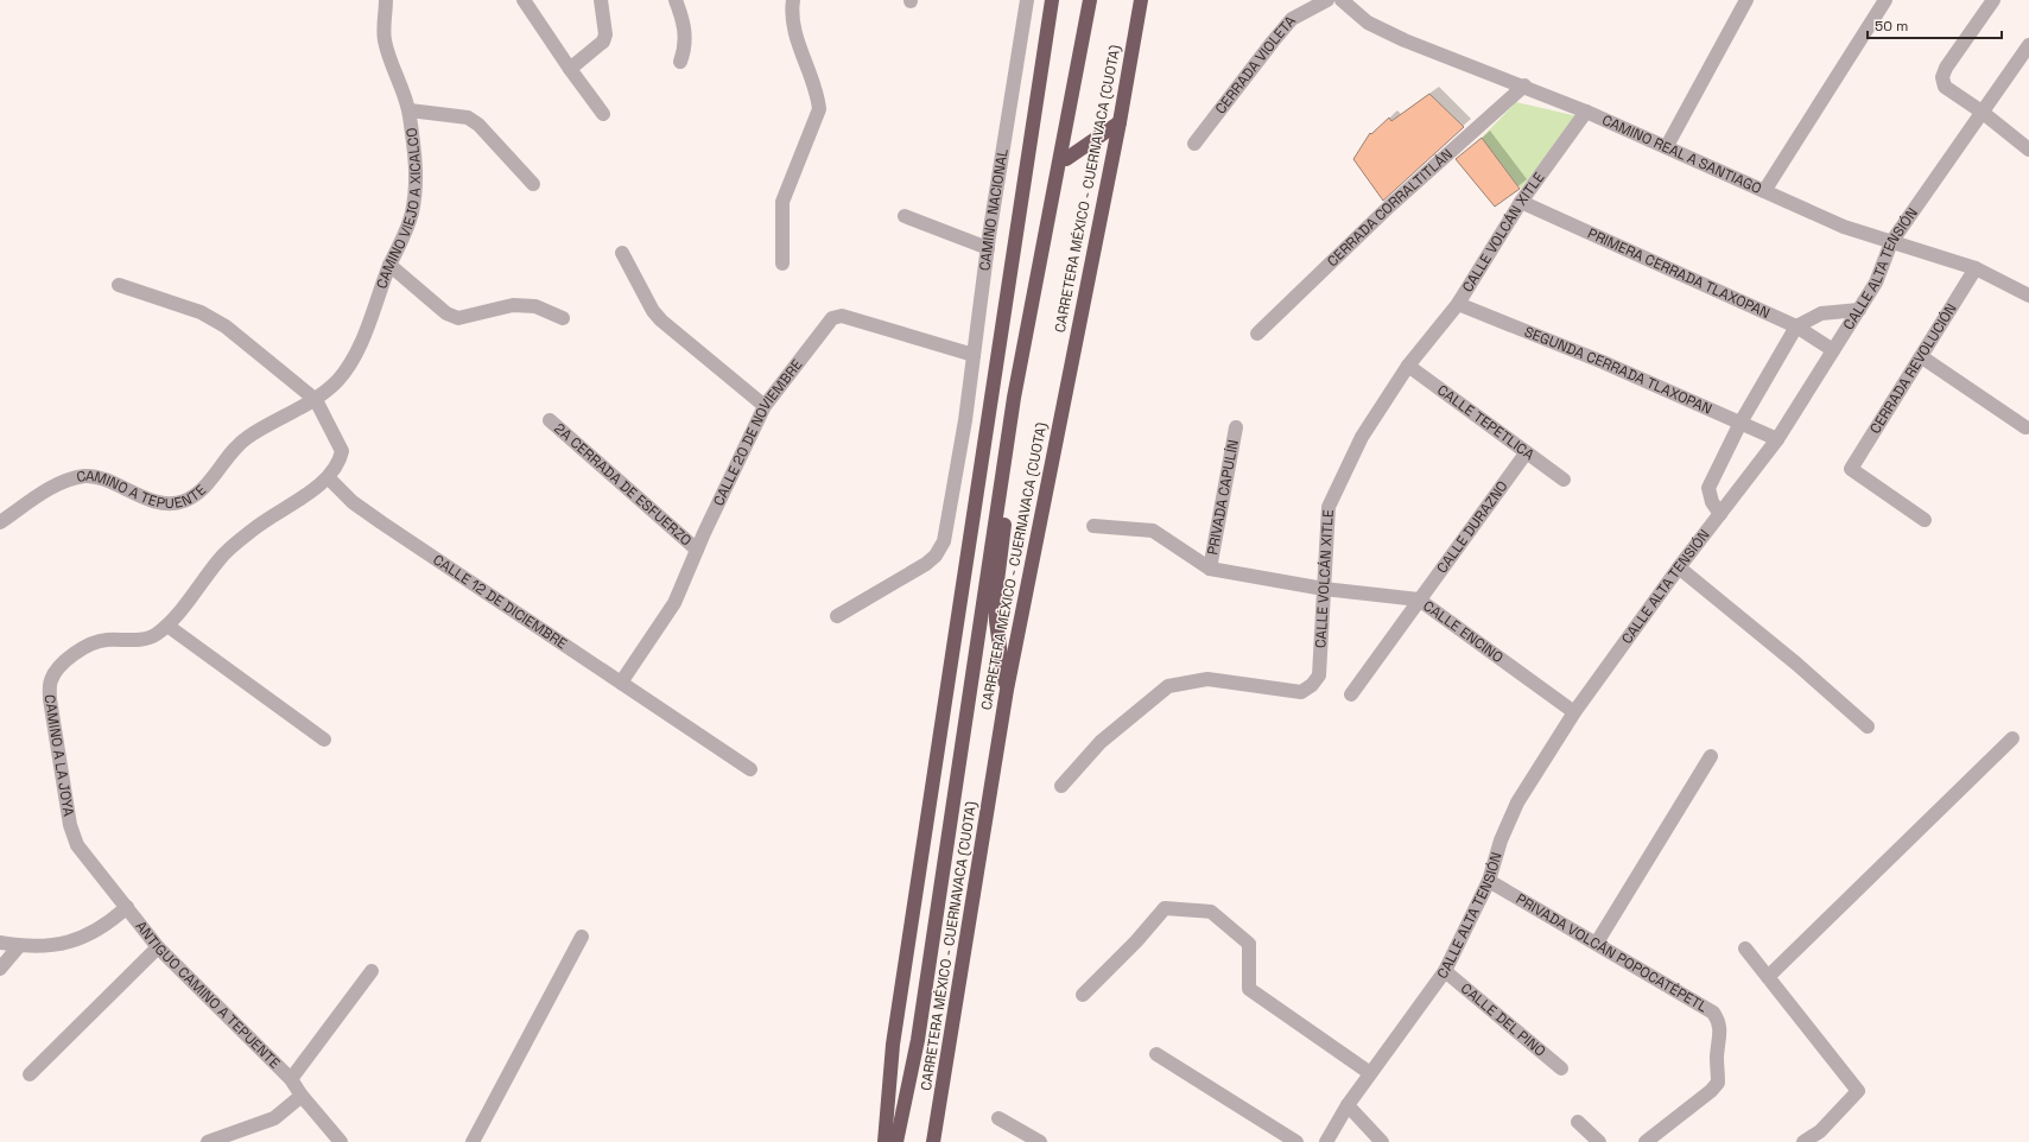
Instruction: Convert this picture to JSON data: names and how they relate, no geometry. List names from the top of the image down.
{
  "streets": {
    "highway": ["CARRETERA MÉXICO - CUERNAVACA (CUOTA)"],
    "street": [
      "CERRADA VIOLETA",
      "CAMINO REAL A SANTIAGO",
      "CAMINO VIEJO A XICALCO",
      "CERRADA CORRALTITLÁN",
      "CAMINO NACIONAL",
      "CALLE VOLCÁN XITLE",
      "CALLE ALTA TENSIÓN",
      "PRIMERA CERRADA TLAXOPAN",
      "CERRADA REVOLUCIÓN",
      "SEGUNDA CERRADA TLAXOPAN",
      "CALLE TEPETLICA",
      "CALLE 20 DE NOVIEMBRE",
      "CAMINO A TEPUENTE",
      "2A CERRADA DE ESFUERZO",
      "PRIVADA CAPULÍN",
      "CALLE DURAZNO",
      "CALLE 12 DE DICIEMBRE",
      "CALLE ENCINO",
      "CAMINO A LA JOYA",
      "PRIVADA VOLCÁN POPOCATÉPETL",
      "ANTIGUO CAMINO A TEPUENTE",
      "CALLE DEL PINO"
    ]
  },
  "crossings": [
    ["CAMINO REAL A SANTIAGO", "CERRADA CORRALTITLÁN"],
    ["CAMINO REAL A SANTIAGO", "CALLE VOLCÁN XITLE"],
    ["CAMINO REAL A SANTIAGO", "CALLE ALTA TENSIÓN"],
    ["CAMINO REAL A SANTIAGO", "CERRADA REVOLUCIÓN"],
    ["CAMINO VIEJO A XICALCO", "CAMINO A TEPUENTE"],
    ["CAMINO NACIONAL", "CALLE 20 DE NOVIEMBRE"],
    ["CALLE VOLCÁN XITLE", "PRIMERA CERRADA TLAXOPAN"],
    ["CALLE VOLCÁN XITLE", "SEGUNDA CERRADA TLAXOPAN"],
    ["CALLE VOLCÁN XITLE", "CALLE TEPETLICA"],
    ["CALLE VOLCÁN XITLE", "CALLE ENCINO"],
    ["CALLE ALTA TENSIÓN", "PRIMERA CERRADA TLAXOPAN"],
    ["CALLE ALTA TENSIÓN", "SEGUNDA CERRADA TLAXOPAN"],
    ["CALLE ALTA TENSIÓN", "CALLE ENCINO"],
    ["CALLE ALTA TENSIÓN", "PRIVADA VOLCÁN POPOCATÉPETL"],
    ["CALLE ALTA TENSIÓN", "CALLE DEL PINO"],
    ["CALLE TEPETLICA", "CALLE DURAZNO"],
    ["CALLE 20 DE NOVIEMBRE", "2A CERRADA DE ESFUERZO"],
    ["CALLE 20 DE NOVIEMBRE", "CALLE 12 DE DICIEMBRE"],
    ["PRIVADA CAPULÍN", "CALLE ENCINO"],
    ["CALLE DURAZNO", "CALLE ENCINO"],
    ["CALLE 12 DE DICIEMBRE", "CAMINO A LA JOYA"],
    ["CAMINO A LA JOYA", "ANTIGUO CAMINO A TEPUENTE"]
  ],
  "scale_bar": "50 m"
}
